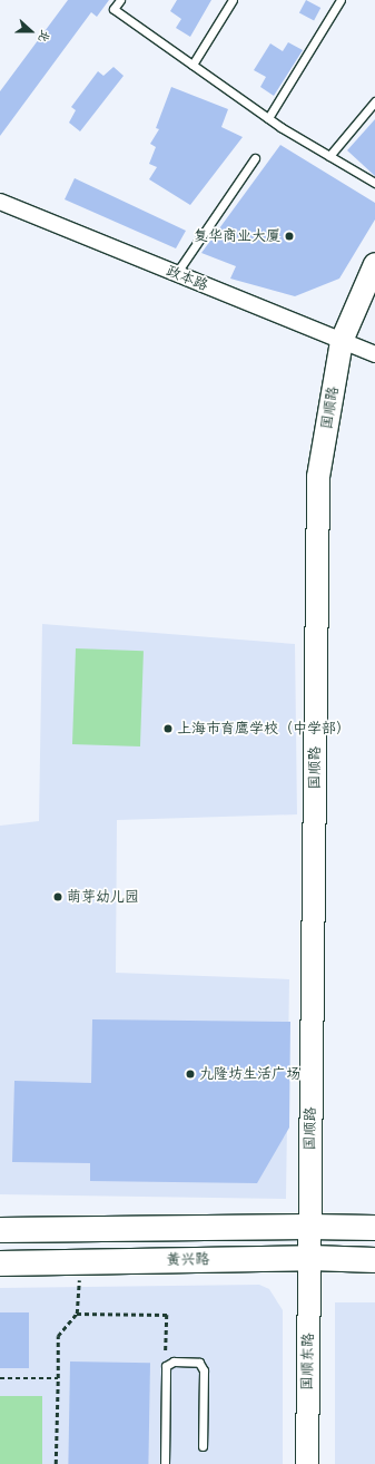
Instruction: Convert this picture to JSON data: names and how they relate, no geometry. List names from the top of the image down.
{
  "streets": {
    "main road": ["黄兴路"],
    "street": ["政本路", "国顺路", "国顺东路"]
  },
  "crossings": [
    ["政本路", "国顺路"],
    ["国顺路", "黄兴路"],
    ["国顺路", "国顺东路"],
    ["黄兴路", "国顺东路"]
  ],
  "places": [
    "复华商业大厦",
    "上海市育鹰学校（中学部）",
    "萌芽幼儿园",
    "九隆坊生活广场"
  ],
  "north": "right"
}
